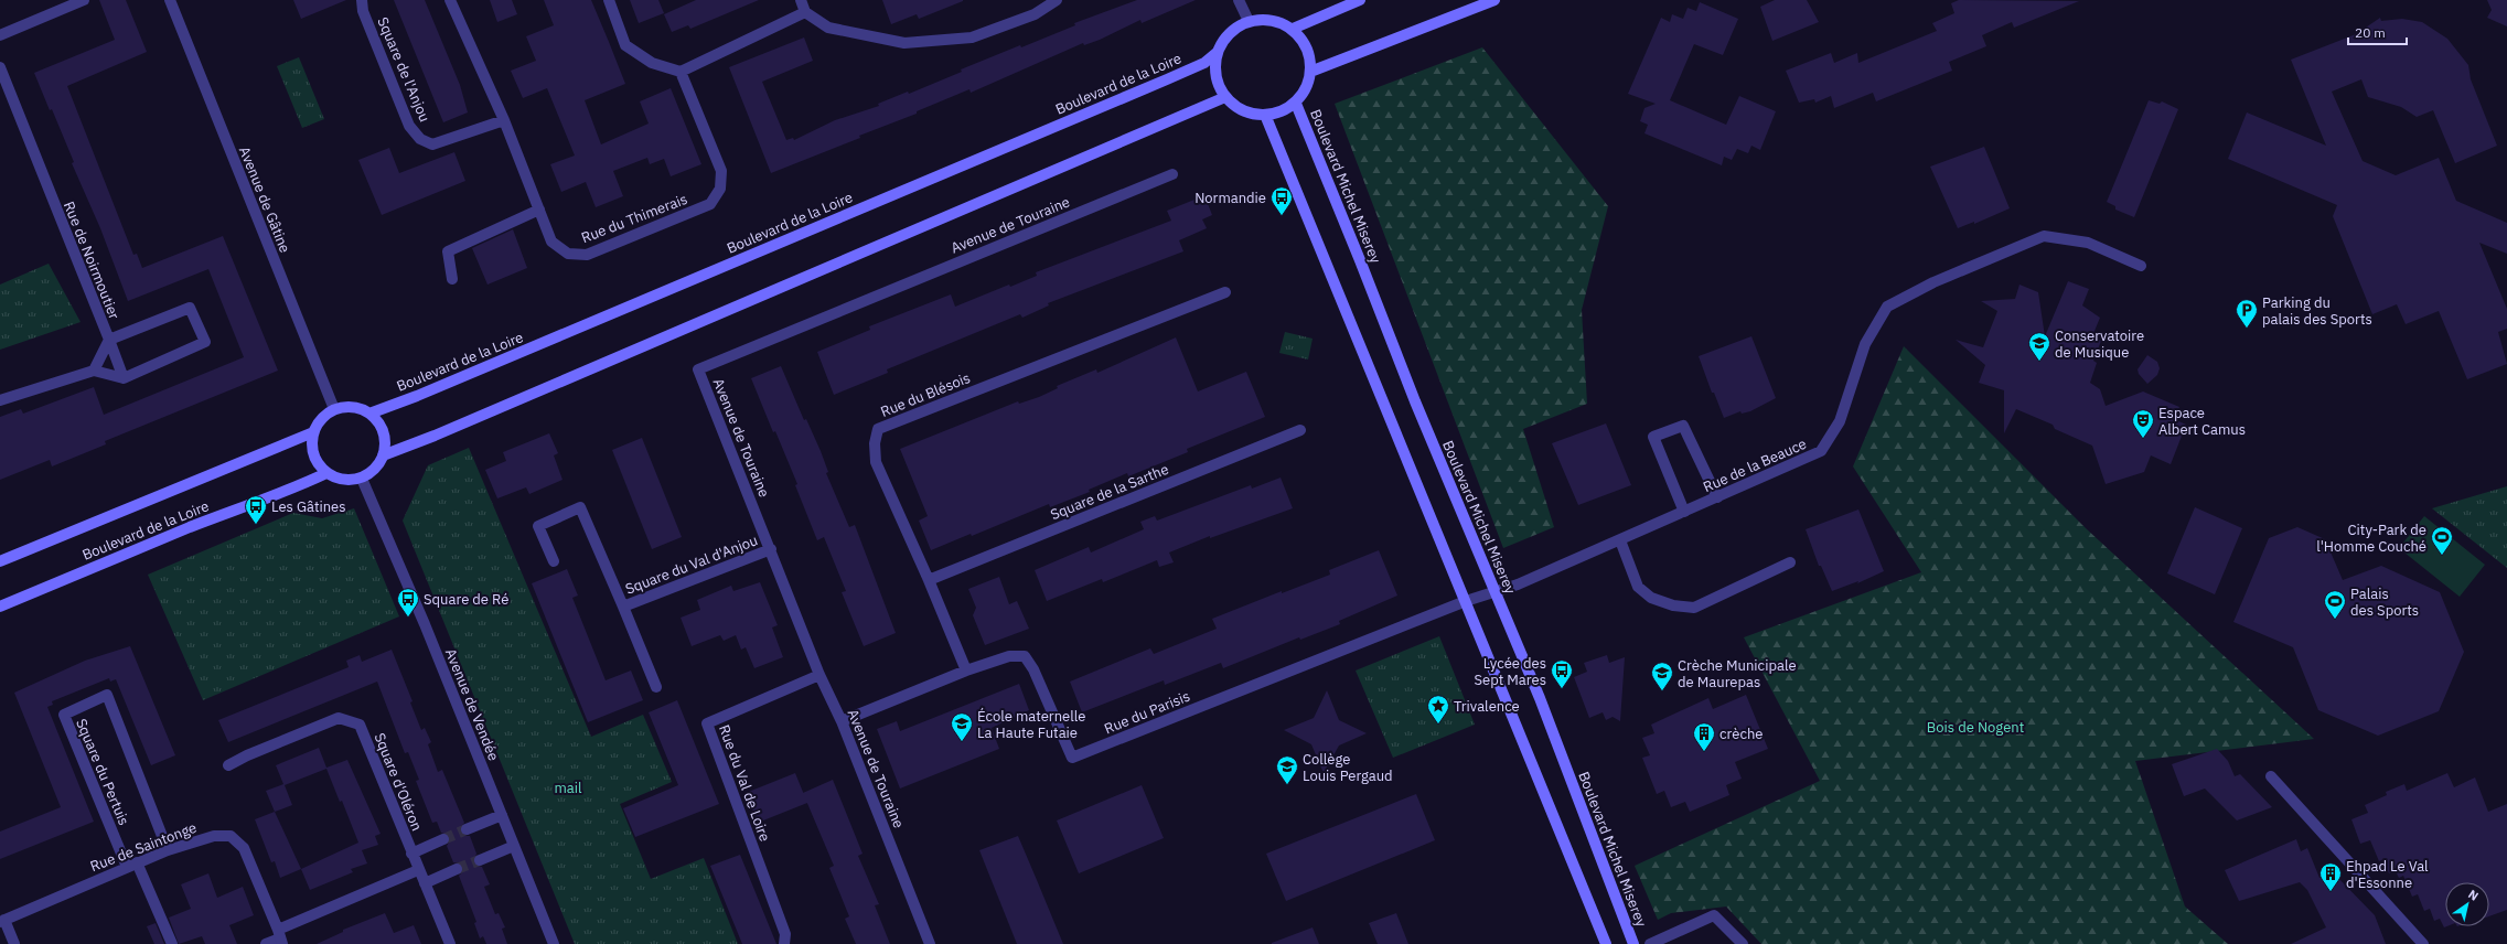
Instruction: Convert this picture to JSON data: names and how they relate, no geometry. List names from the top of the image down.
{
  "streets": {
    "street": [
      "Square de l'Anjou",
      "Boulevard de la Loire",
      "Boulevard Michel Miserey",
      "Avenue de Gâtine",
      "Rue du Thimerais",
      "Avenue de Touraine",
      "Rue de Noirmoutier",
      "Rue du Blésois",
      "Rue de la Beauce",
      "Square de la Sarthe",
      "Square du Val d'Anjou",
      "Avenue de Vendée",
      "Rue du Parisis",
      "Square du Pertuis",
      "Square d'Oléron",
      "Rue du Val de Loire",
      "Rue de Saintonge"
    ]
  },
  "crossings": [
    ["Square de l'Anjou", "Rue du Thimerais"],
    ["Boulevard de la Loire", "Boulevard Michel Miserey"],
    ["Boulevard de la Loire", "Avenue de Gâtine"],
    ["Boulevard de la Loire", "Avenue de Vendée"],
    ["Boulevard Michel Miserey", "Rue de la Beauce"],
    ["Boulevard Michel Miserey", "Rue du Parisis"],
    ["Avenue de Gâtine", "Avenue de Vendée"],
    ["Avenue de Touraine", "Square du Val d'Anjou"],
    ["Avenue de Touraine", "Rue du Parisis"],
    ["Avenue de Touraine", "Rue du Val de Loire"],
    ["Rue du Blésois", "Square de la Sarthe"],
    ["Rue du Blésois", "Rue du Parisis"],
    ["Rue de la Beauce", "Rue du Parisis"],
    ["Square du Pertuis", "Rue de Saintonge"]
  ],
  "parks": ["Bois de Nogent", "mail"],
  "places": {
    "bus stop": [
      "Normandie",
      "Les Gâtines",
      "Square de Ré",
      "Lycée des Sept Mares"
    ],
    "parking": ["Parking du palais des Sports"],
    "school or university": [
      "Conservatoire de Musique",
      "Crèche Municipale de Maurepas",
      "École maternelle La Haute Futaie",
      "Collège Louis Pergaud"
    ],
    "theatre": ["Espace Albert Camus"],
    "sports": ["City-Park de l'Homme Couché", "Palais des Sports"],
    "place": ["Trivalence"],
    "building": ["crèche", "Ehpad Le Val d'Essonne"]
  },
  "scale_bar": "20 m",
  "north": "top right"
}
